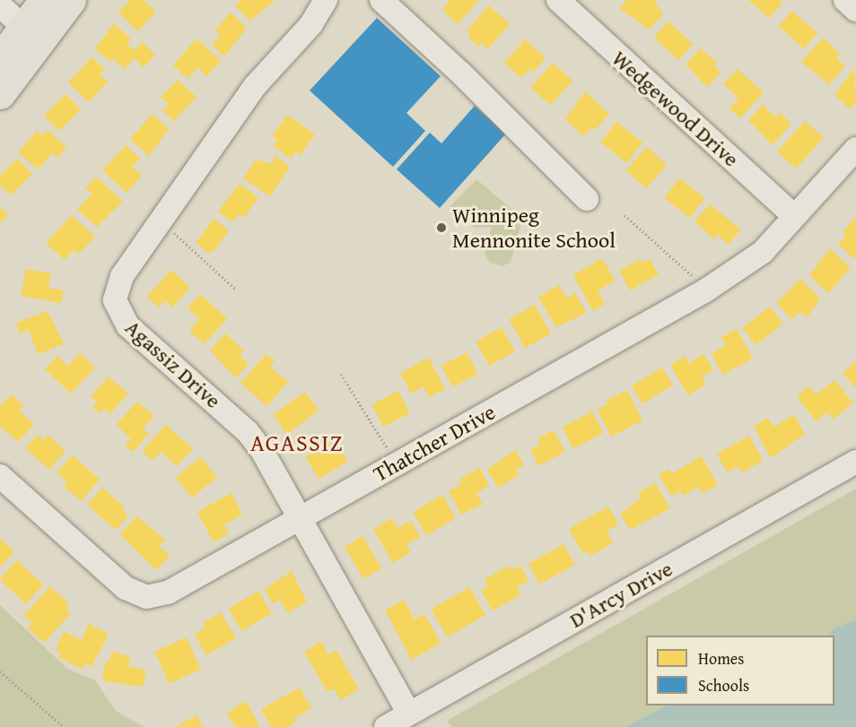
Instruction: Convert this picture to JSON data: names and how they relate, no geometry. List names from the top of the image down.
{
  "streets": {
    "street": [
      "Wedgewood Drive",
      "Agassiz Drive",
      "Thatcher Drive",
      "D'Arcy Drive"
    ]
  },
  "crossings": [
    ["Wedgewood Drive", "Thatcher Drive"],
    ["Agassiz Drive", "Thatcher Drive"],
    ["Agassiz Drive", "D'Arcy Drive"]
  ],
  "districts": ["AGASSIZ"],
  "places": ["Winnipeg Mennonite School"],
  "legend": ["Homes", "Schools"]
}
